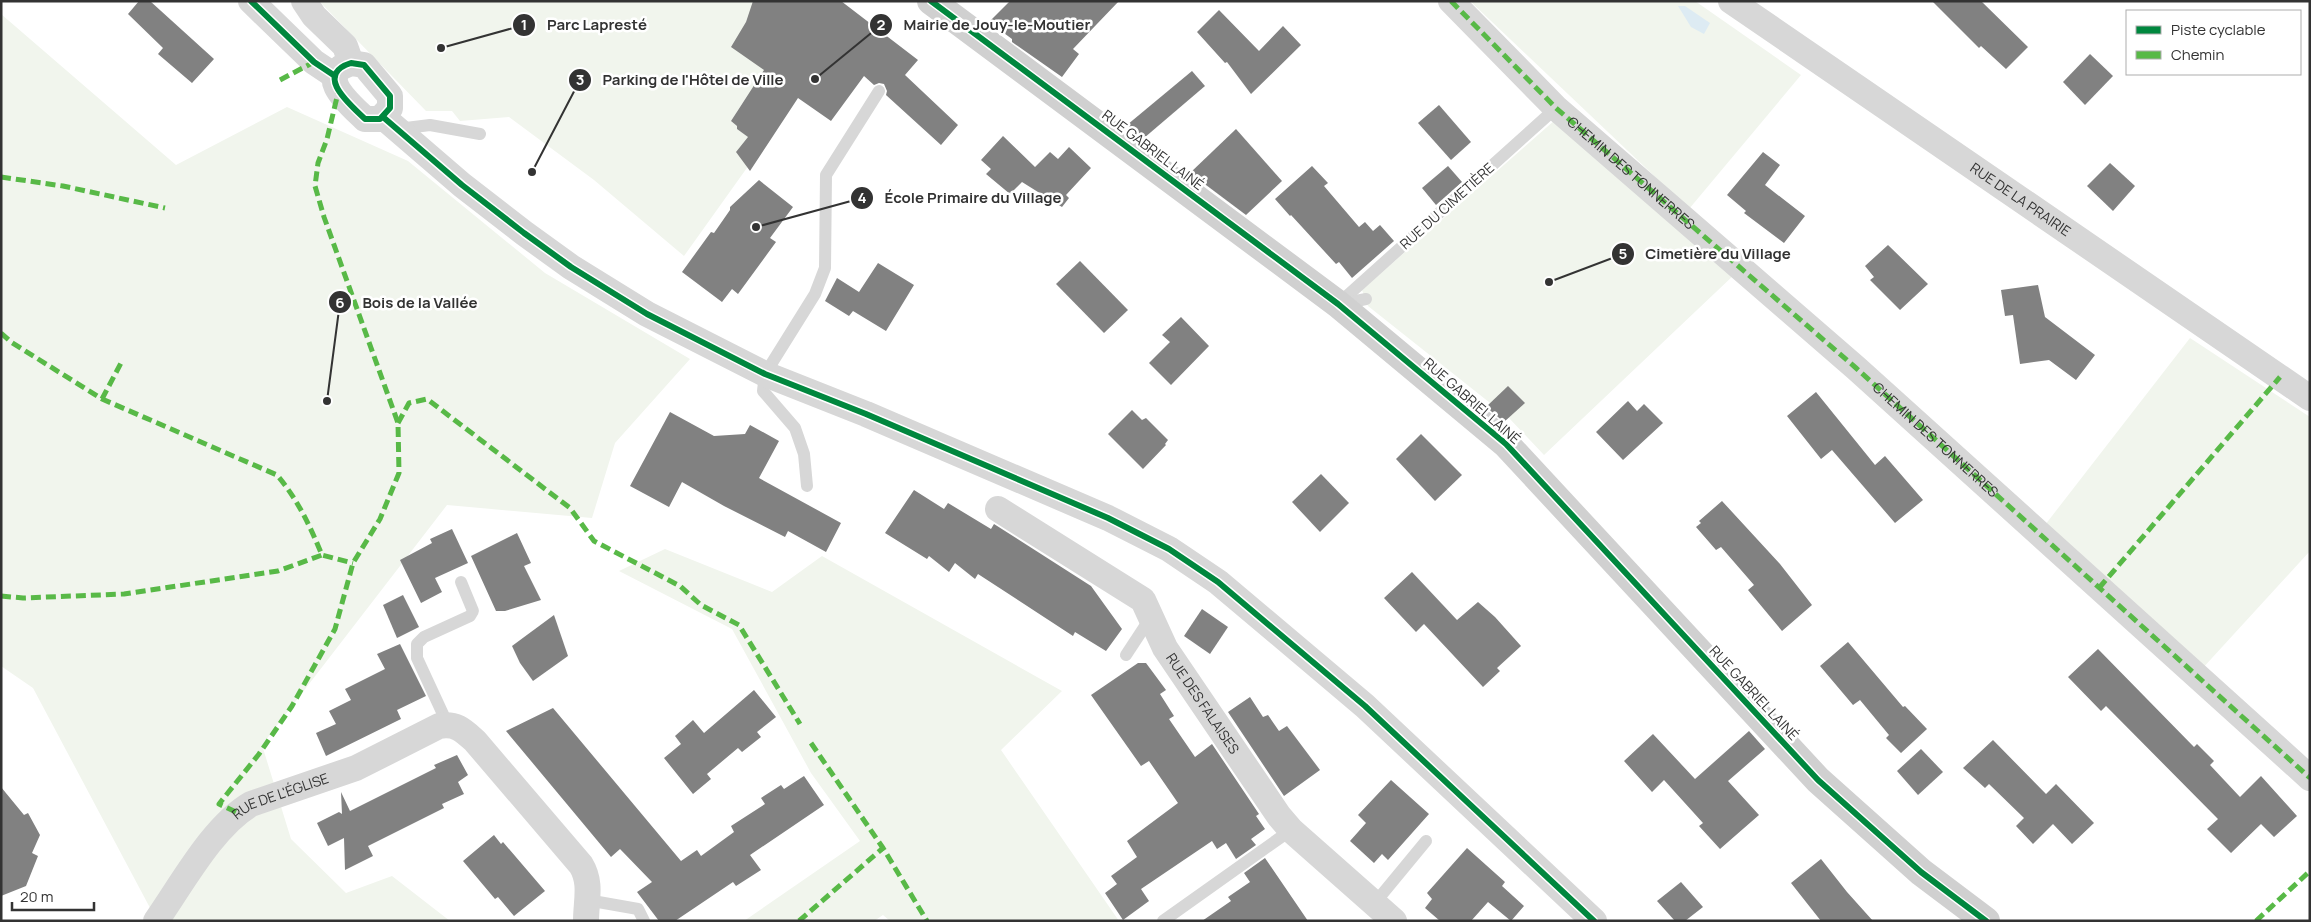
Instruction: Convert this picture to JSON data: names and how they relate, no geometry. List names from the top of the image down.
{
  "streets": {
    "street": [
      "RUE GABRIEL LAINÉ",
      "CHEMIN DES TONNERRES",
      "RUE DE LA PRAIRIE",
      "RUE DES FALAISES",
      "RUE DE L'ÉGLISE"
    ],
    "lane": ["RUE DU CIMETIÈRE"]
  },
  "crossings": [
    ["RUE GABRIEL LAINÉ", "RUE DU CIMETIÈRE"],
    ["CHEMIN DES TONNERRES", "RUE DU CIMETIÈRE"]
  ],
  "places": [
    "Parc Lapresté",
    "Mairie de Jouy-le-Moutier",
    "Parking de l'Hôtel de Ville",
    "École Primaire du Village",
    "Cimetière du Village",
    "Bois de la Vallée"
  ],
  "legend": ["Piste cyclable", "Chemin"],
  "scale_bar": "20 m"
}
